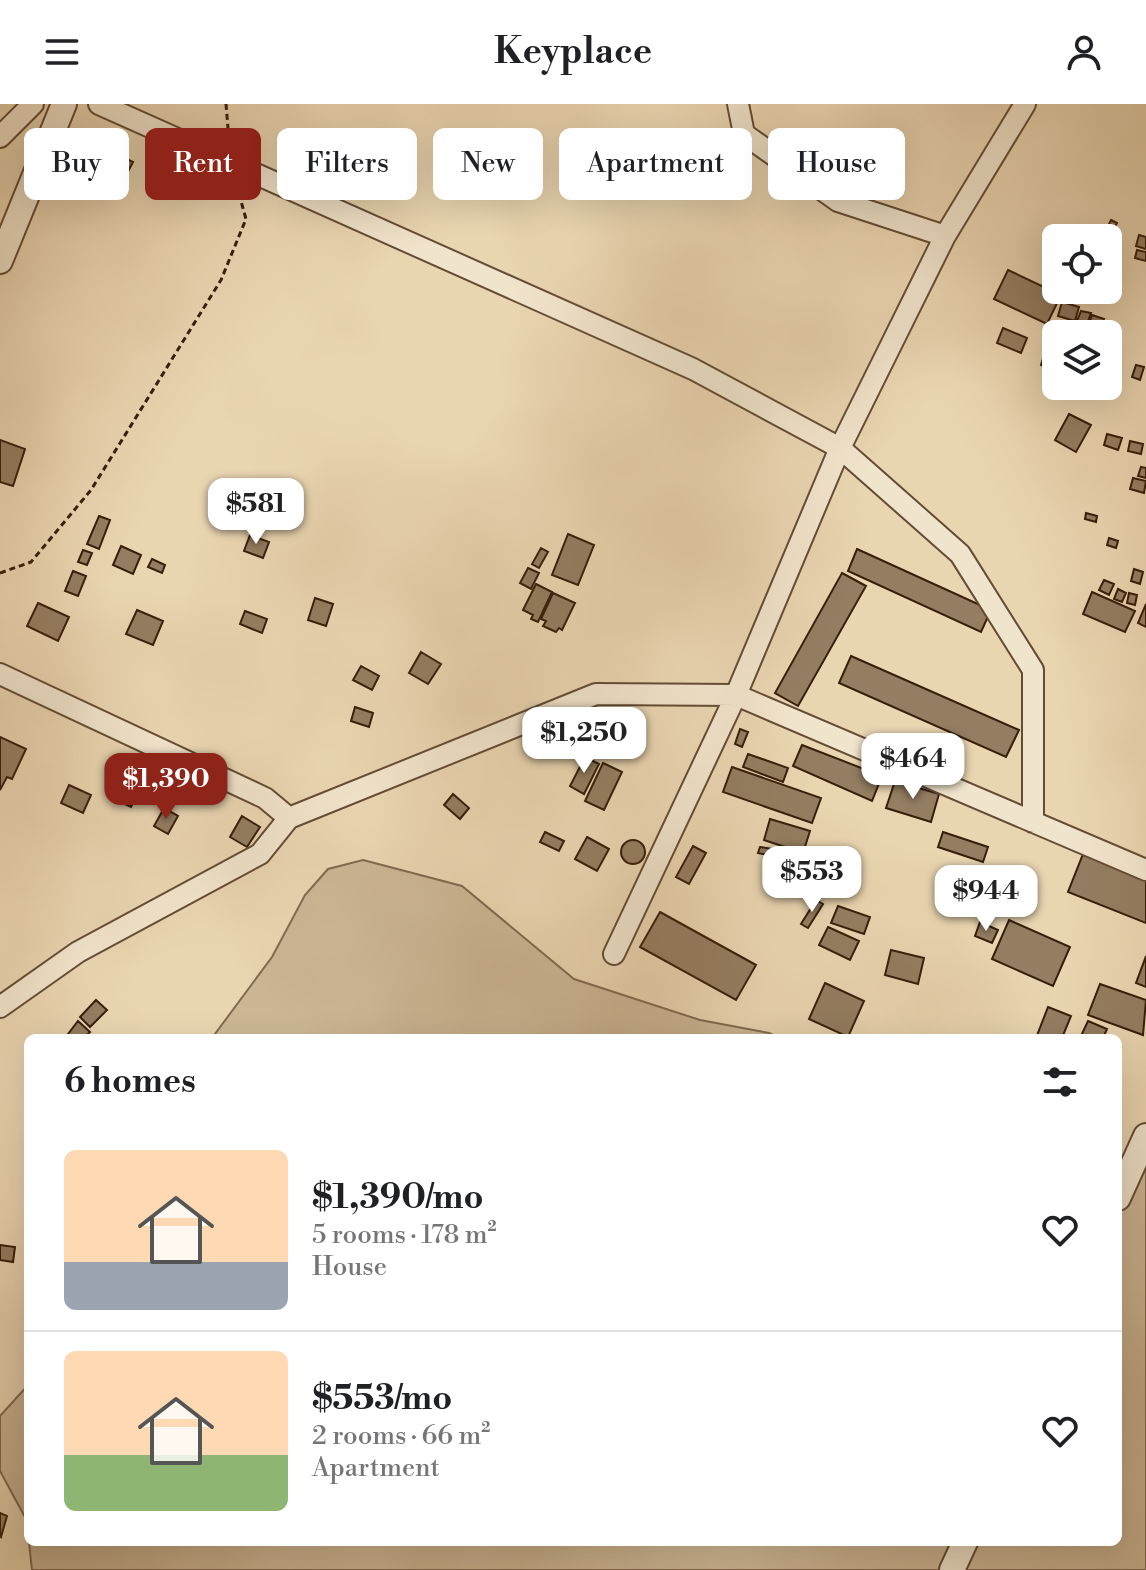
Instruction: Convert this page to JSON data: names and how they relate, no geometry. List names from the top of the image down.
{
  "page": {
    "header": "Keyplace",
    "chip": [
      "Buy",
      "Rent",
      "Filters",
      "New",
      "Apartment",
      "House"
    ],
    "price": [
      "$581",
      "$1,250",
      "$464",
      "$1,390",
      "$553",
      "$944"
    ],
    "heading": "6 homes",
    "list": [
      {
        "name": "$1,390/mo",
        "note": "5 rooms · 178 m² · House"
      },
      {
        "name": "$553/mo",
        "note": "2 rooms · 66 m² · Apartment"
      }
    ]
  }
}
